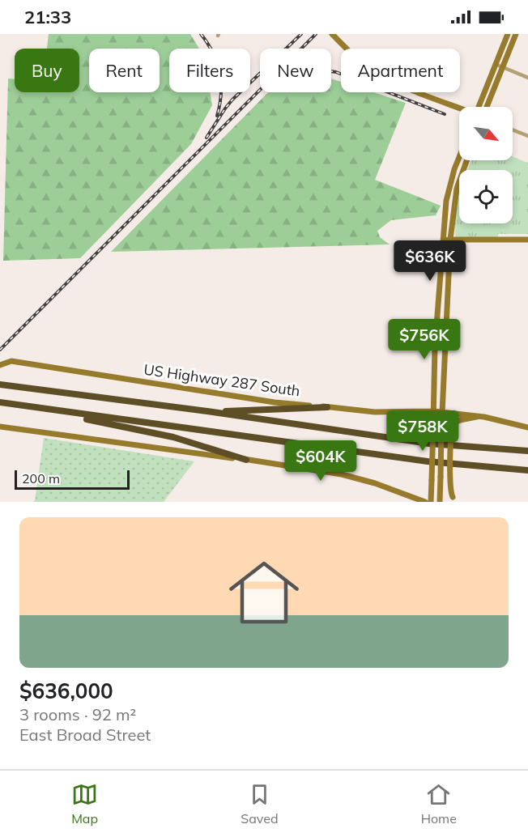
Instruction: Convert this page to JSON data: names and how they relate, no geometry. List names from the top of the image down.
{
  "streets": {
    "main road": ["US Highway 287 South"]
  },
  "scale_bar": "200 m",
  "north": "bottom right",
  "page": {
    "status": "21:33",
    "chip": [
      "Buy",
      "Rent",
      "Filters",
      "New",
      "Apartment"
    ],
    "price": [
      "$636K",
      "$756K",
      "$758K",
      "$604K"
    ],
    "scale": "200 m",
    "list": [
      {
        "name": "$636,000",
        "note": "3 rooms · 92 m² · East Broad Street"
      }
    ],
    "tabs": ["Map", "Saved", "Home"]
  }
}
